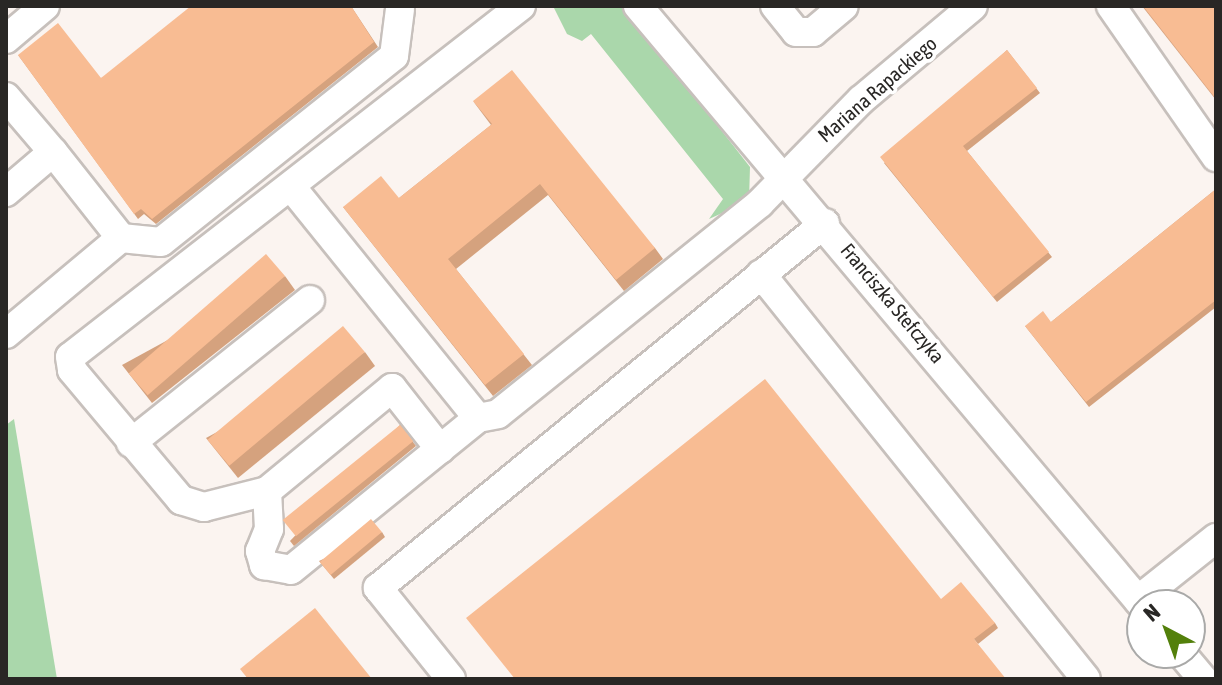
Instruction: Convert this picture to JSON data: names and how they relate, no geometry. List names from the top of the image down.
{
  "streets": {
    "street": ["Mariana Rapackiego", "Franciszka Stefczyka"]
  },
  "crossings": [
    ["Mariana Rapackiego", "Franciszka Stefczyka"]
  ],
  "north": "top left"
}
